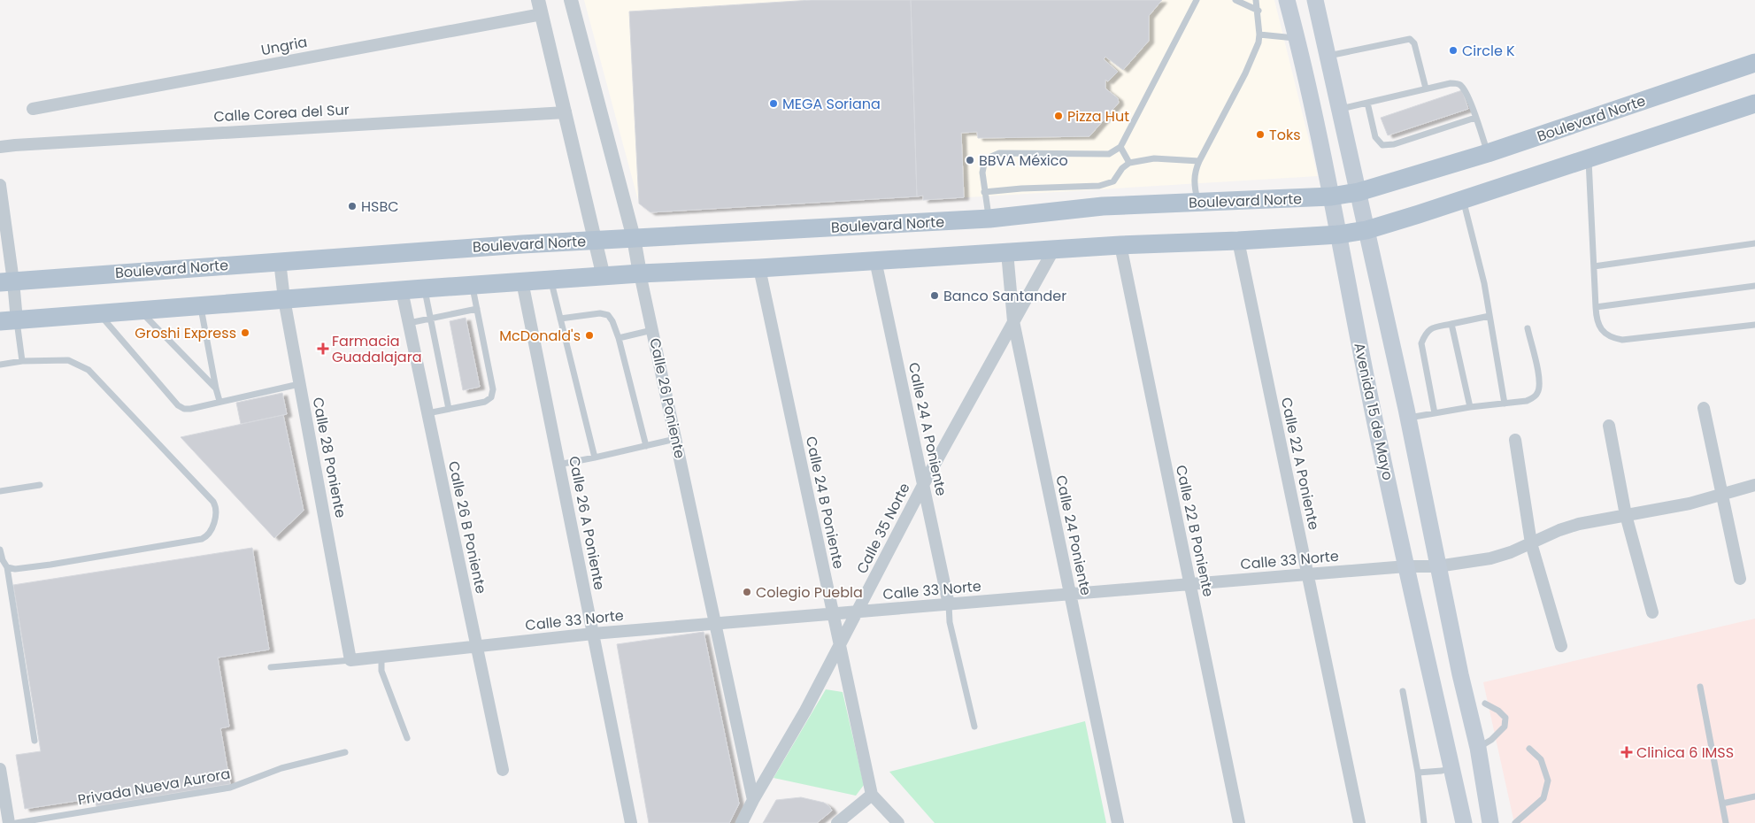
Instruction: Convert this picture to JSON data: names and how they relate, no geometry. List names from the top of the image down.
{
  "streets": {
    "main road": ["Boulevard Norte", "Avenida 15 de Mayo"],
    "street": [
      "Ungria",
      "Calle Corea del Sur",
      "Calle 26 Poniente",
      "Calle 24 A Poniente",
      "Calle 28 Poniente",
      "Calle 22 A Poniente",
      "Calle 24 B Poniente",
      "Calle 26 A Poniente",
      "Calle 26 B Poniente",
      "Calle 35 Norte",
      "Calle 22 B Poniente",
      "Calle 24 Poniente",
      "Calle 33 Norte"
    ],
    "lane": ["Privada Nueva Aurora"]
  },
  "crossings": [
    ["Boulevard Norte", "Calle 26 Poniente"],
    ["Boulevard Norte", "Avenida 15 de Mayo"],
    ["Boulevard Norte", "Calle 28 Poniente"],
    ["Calle 26 Poniente", "Calle 35 Norte"],
    ["Calle 26 Poniente", "Calle 33 Norte"],
    ["Avenida 15 de Mayo", "Calle 33 Norte"],
    ["Calle 24 A Poniente", "Calle 35 Norte"],
    ["Calle 24 A Poniente", "Calle 33 Norte"],
    ["Calle 28 Poniente", "Calle 33 Norte"],
    ["Calle 22 A Poniente", "Calle 33 Norte"],
    ["Calle 24 B Poniente", "Calle 35 Norte"],
    ["Calle 24 B Poniente", "Calle 33 Norte"],
    ["Calle 26 A Poniente", "Calle 33 Norte"],
    ["Calle 26 B Poniente", "Calle 33 Norte"],
    ["Calle 35 Norte", "Calle 24 Poniente"],
    ["Calle 35 Norte", "Calle 33 Norte"],
    ["Calle 22 B Poniente", "Calle 33 Norte"],
    ["Calle 24 Poniente", "Calle 33 Norte"]
  ],
  "places": {
    "other": [
      "Circle K",
      "MEGA Soriana",
      "Pizza Hut",
      "Toks",
      "BBVA México",
      "HSBC",
      "Banco Santander",
      "Groshi Express",
      "McDonald's",
      "Colegio Puebla"
    ],
    "health": ["Farmacia Guadalajara", "Clinica 6 IMSS"]
  }
}
